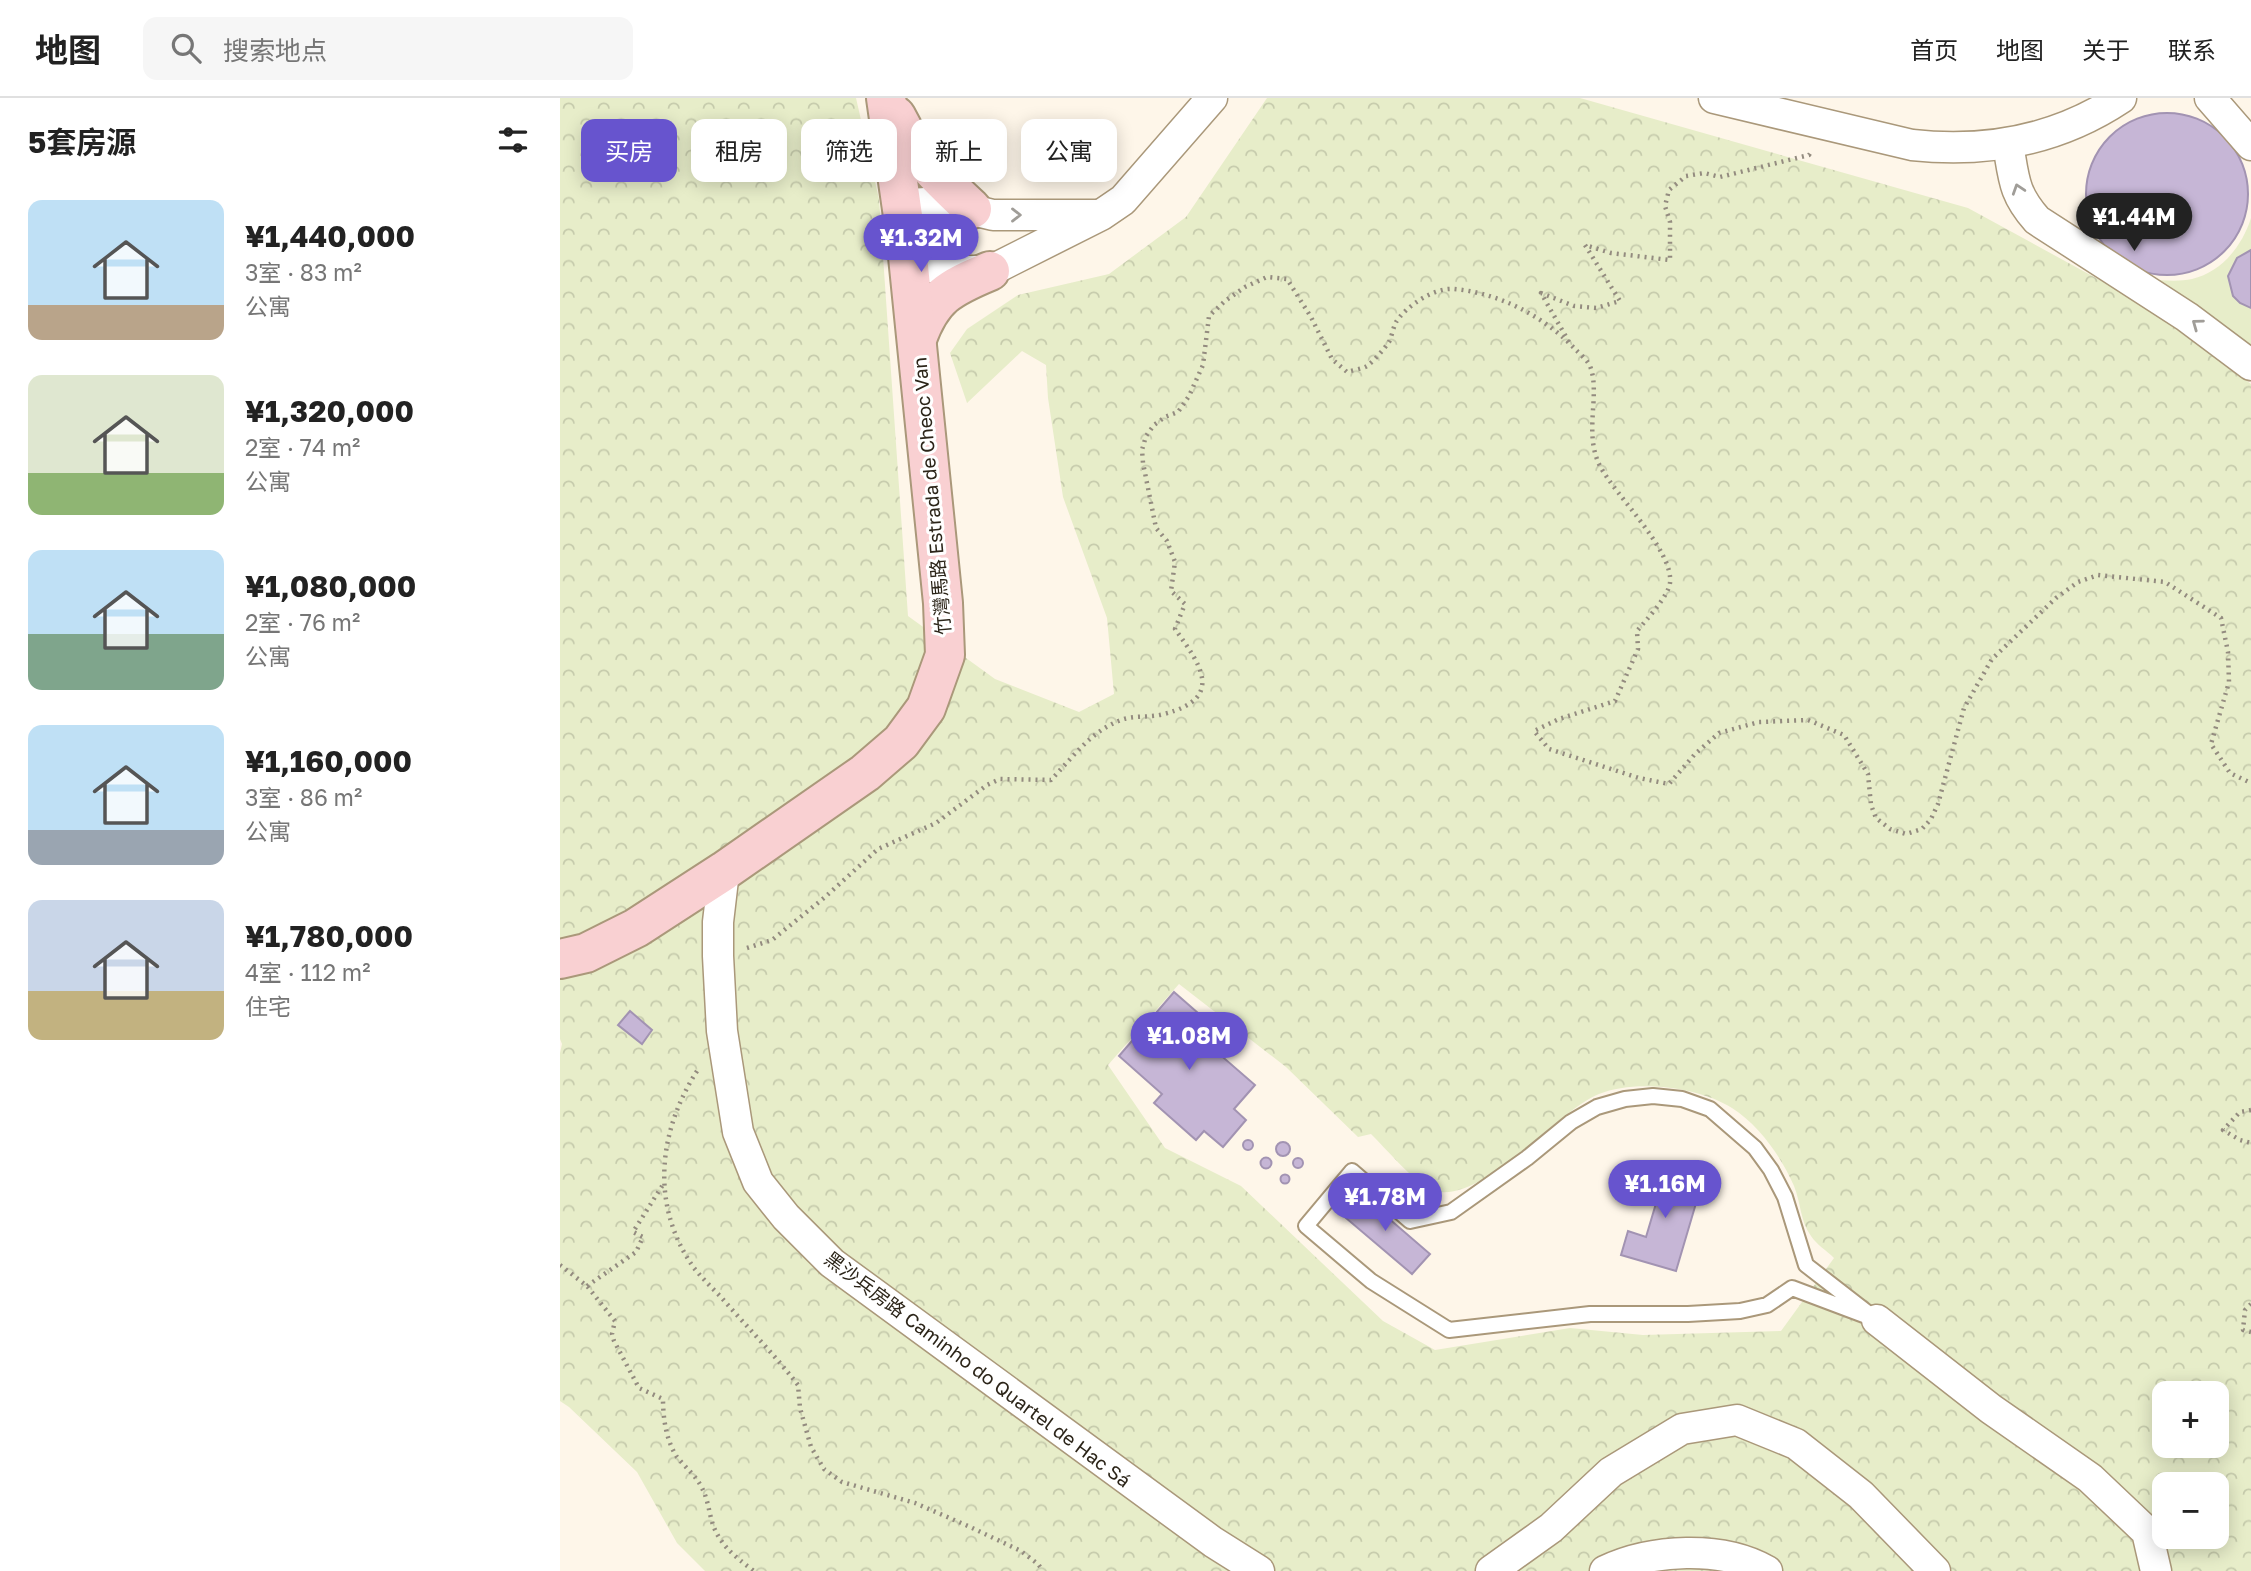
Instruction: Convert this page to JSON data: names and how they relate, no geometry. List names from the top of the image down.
{
  "streets": {
    "main road": ["竹灣馬路 Estrada de Cheoc Van"],
    "street": ["黑沙兵房路 Caminho do Quartel de Hac Sá"]
  },
  "crossings": [
    ["竹灣馬路 Estrada de Cheoc Van", "黑沙兵房路 Caminho do Quartel de Hac Sá"]
  ],
  "page": {
    "header": "地图",
    "search": "搜索地点",
    "nav": [
      "首页",
      "地图",
      "关于",
      "联系"
    ],
    "heading": "5套房源",
    "chip": [
      "买房",
      "租房",
      "筛选",
      "新上",
      "公寓"
    ],
    "list": [
      {
        "name": "¥1,440,000",
        "note": "3室 · 83 m² · 公寓"
      },
      {
        "name": "¥1,320,000",
        "note": "2室 · 74 m² · 公寓"
      },
      {
        "name": "¥1,080,000",
        "note": "2室 · 76 m² · 公寓"
      },
      {
        "name": "¥1,160,000",
        "note": "3室 · 86 m² · 公寓"
      },
      {
        "name": "¥1,780,000",
        "note": "4室 · 112 m² · 住宅"
      }
    ],
    "price": [
      "¥1.44M",
      "¥1.32M",
      "¥1.08M",
      "¥1.16M",
      "¥1.78M"
    ],
    "map_buttons": ["+", "−"]
  }
}
